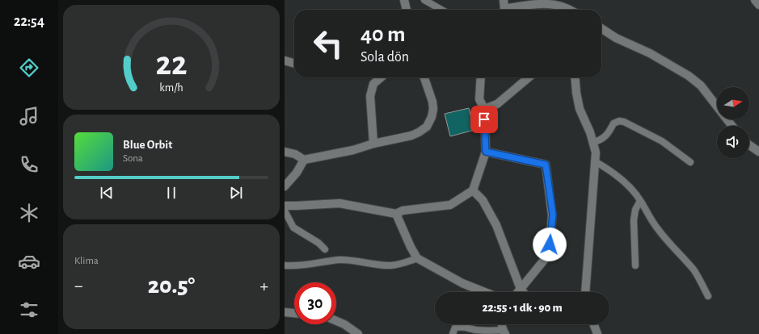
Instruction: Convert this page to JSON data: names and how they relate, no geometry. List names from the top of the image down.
{
  "north": "right",
  "page": {
    "tabs": "22:54",
    "turn": ["40 m", "Sola dön"],
    "song": ["Blue Orbit", "Sona"],
    "tile": "Klima",
    "heat": ["−", "20.5°", "+"],
    "limit": "30",
    "trip": "22:55 · 1 dk · 90 m",
    "gauge": ["22", "km/h"]
  }
}
